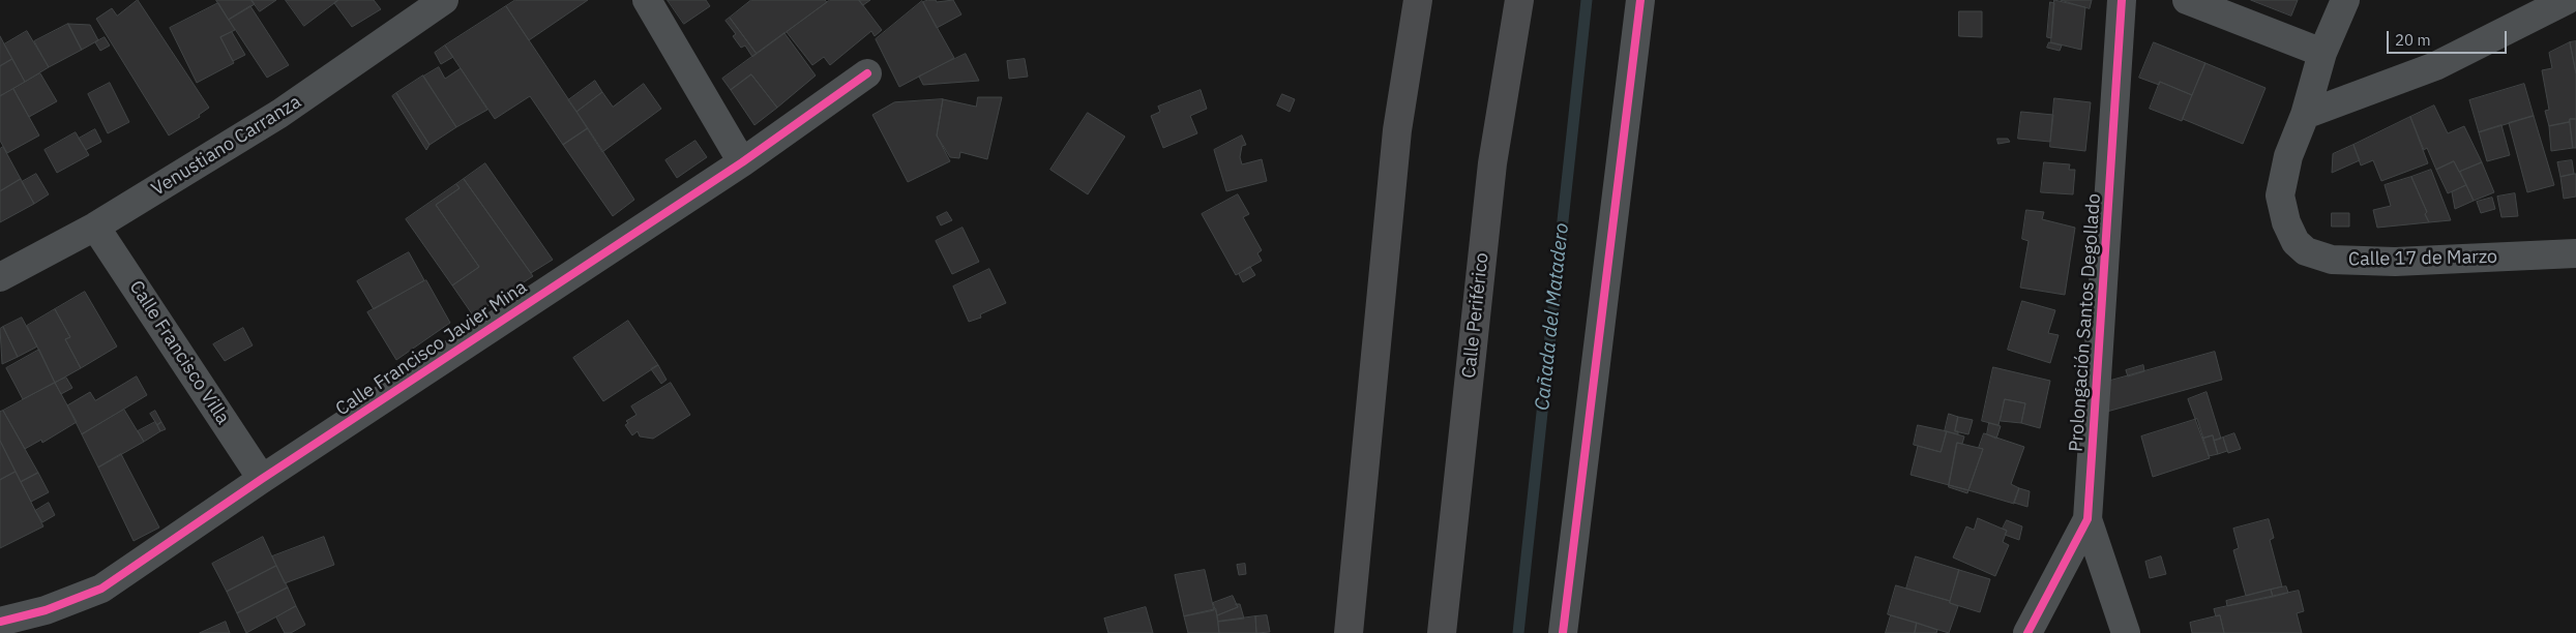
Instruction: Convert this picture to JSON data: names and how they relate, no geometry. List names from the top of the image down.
{
  "streets": {
    "highway": ["Calle Periférico"],
    "street": [
      "Venustiano Carranza",
      "Calle 17 de Marzo",
      "Prolongación Santos Degollado",
      "Calle Francisco Javier Mina",
      "Calle Francisco Villa"
    ]
  },
  "crossings": [
    ["Venustiano Carranza", "Calle Francisco Villa"],
    ["Calle Francisco Javier Mina", "Calle Francisco Villa"]
  ],
  "water": ["Cañada del Matadero"],
  "scale_bar": "20 m"
}
